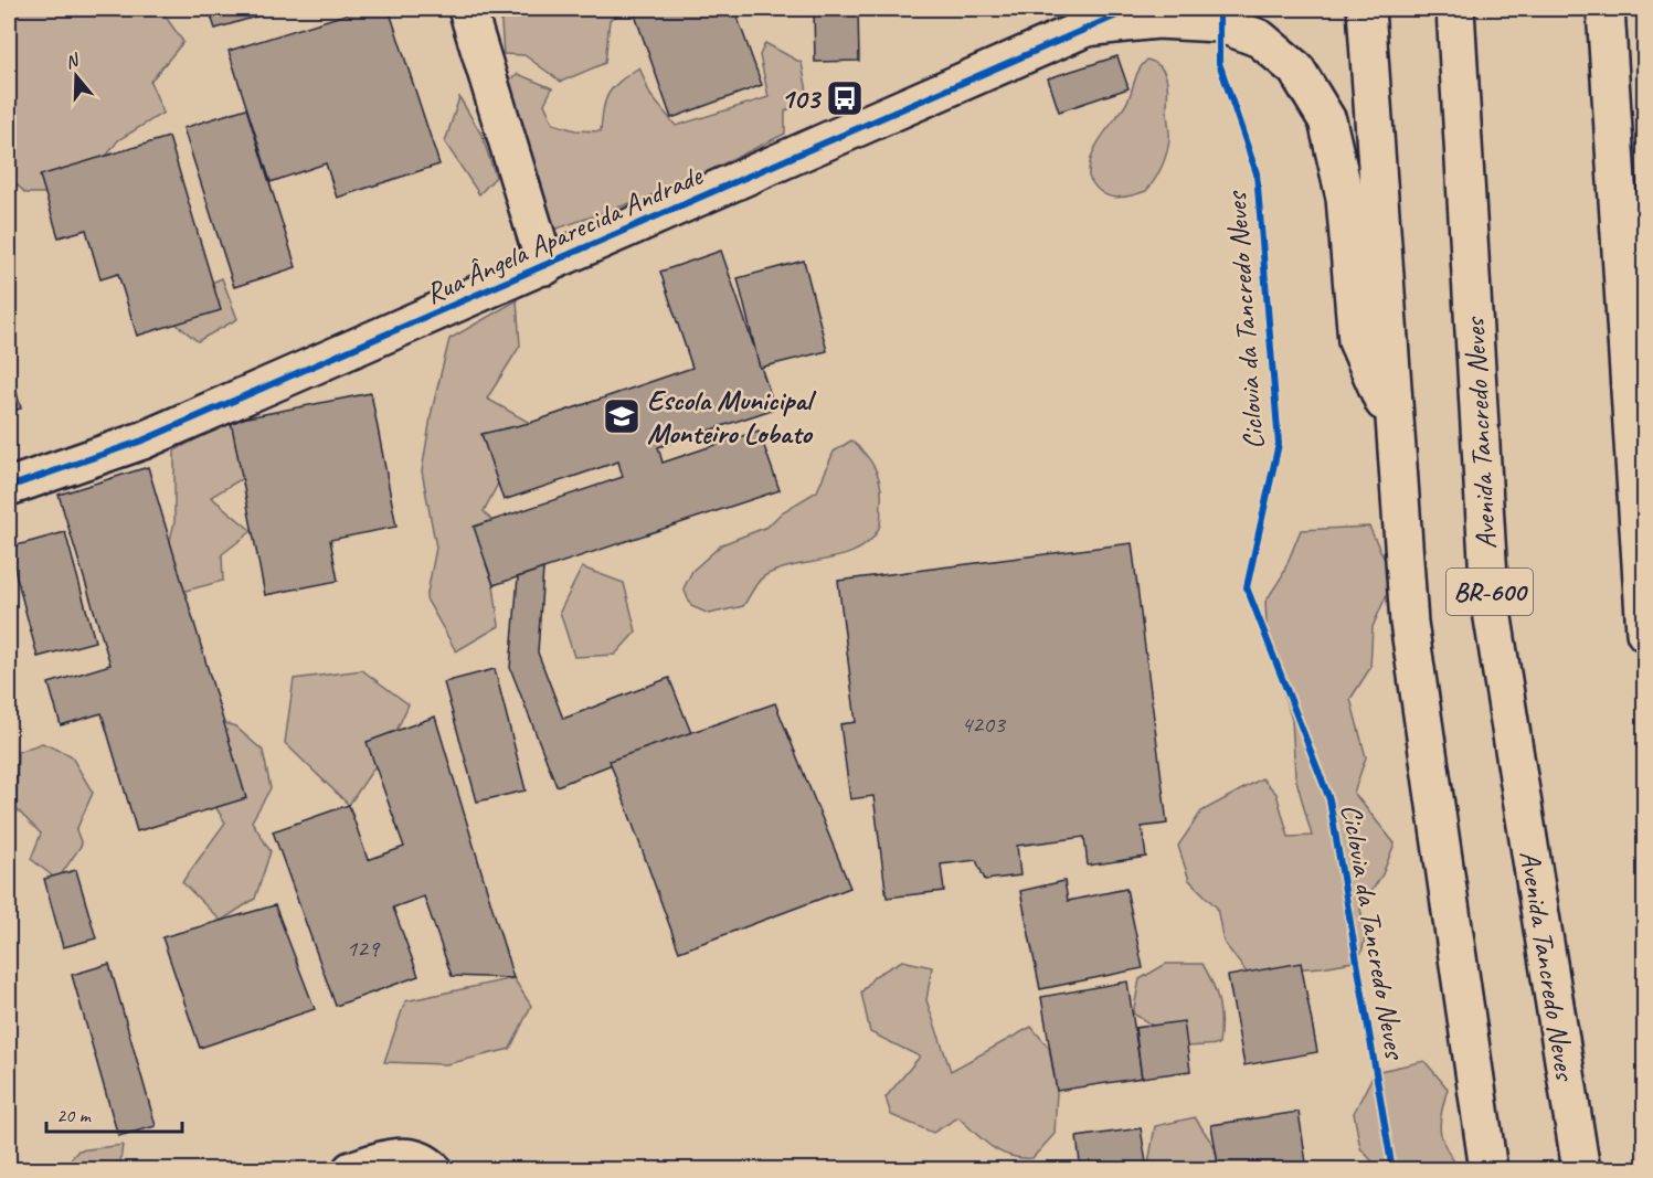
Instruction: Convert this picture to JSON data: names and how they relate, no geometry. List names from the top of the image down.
{
  "streets": {
    "main road": ["Rua Ângela Aparecida Andrade", "Avenida Tancredo Neves", "BR-600"],
    "cycle path": ["Ciclovia da Tancredo Neves"]
  },
  "places": {
    "bus stop": ["103"],
    "school or university": ["Escola Municipal Monteiro Lobato"]
  },
  "house_numbers": ["4203", "129"],
  "scale_bar": "20 m",
  "north": "top"
}
